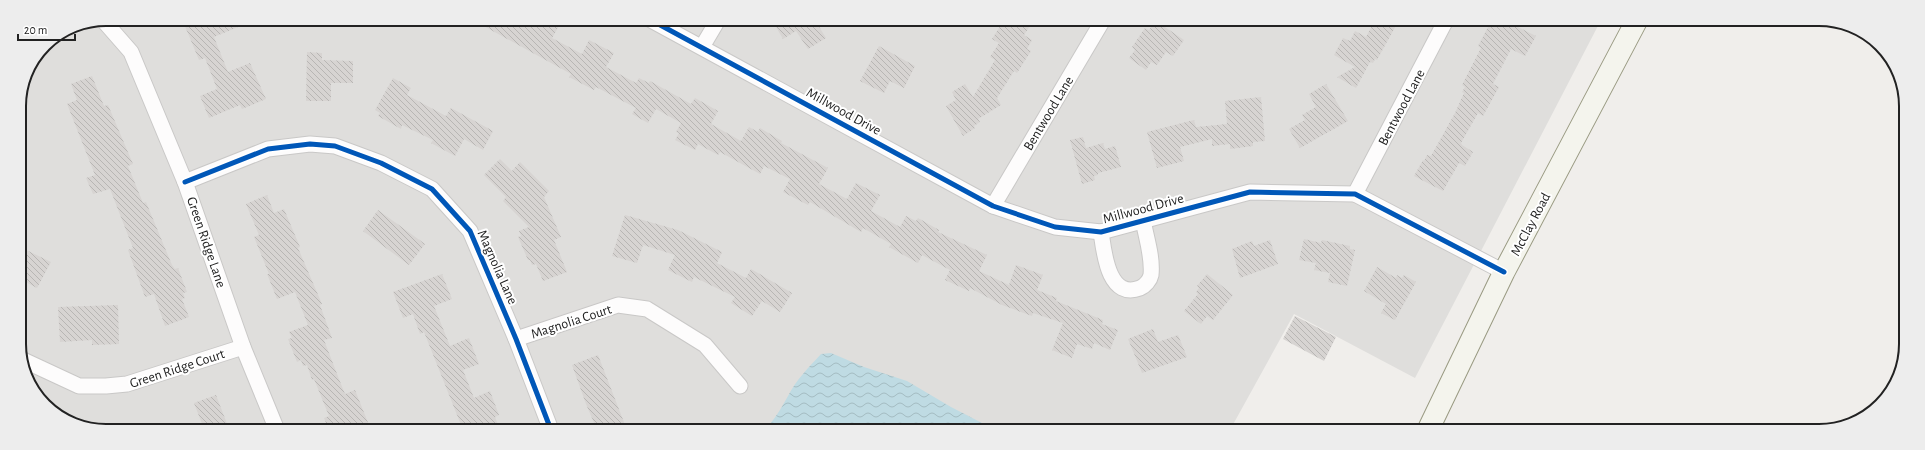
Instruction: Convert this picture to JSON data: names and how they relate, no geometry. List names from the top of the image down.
{
  "streets": {
    "main road": ["McClay Road"],
    "street": [
      "Bentwood Lane",
      "Millwood Drive",
      "Green Ridge Lane",
      "Magnolia Lane",
      "Magnolia Court",
      "Green Ridge Court"
    ]
  },
  "crossings": [
    ["Bentwood Lane", "Millwood Drive"],
    ["Millwood Drive", "McClay Road"],
    ["Green Ridge Lane", "Magnolia Lane"],
    ["Green Ridge Lane", "Green Ridge Court"],
    ["Magnolia Lane", "Magnolia Court"]
  ],
  "scale_bar": "20 m"
}
